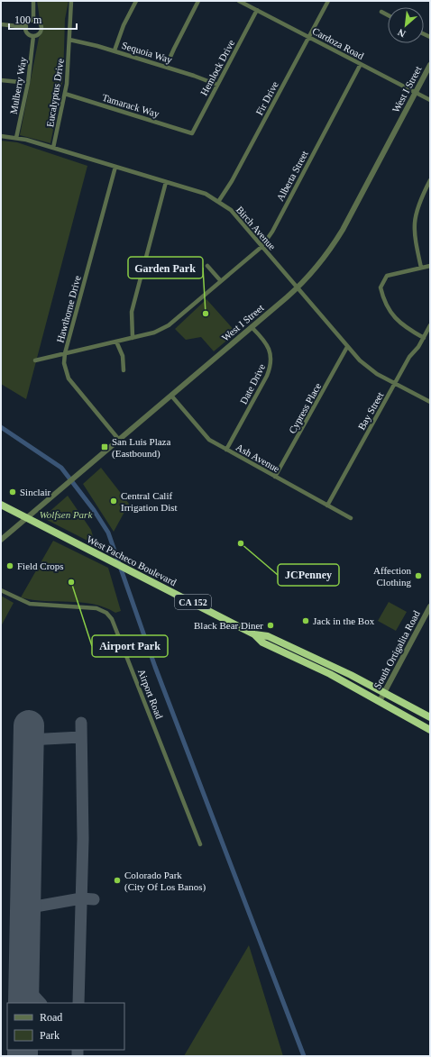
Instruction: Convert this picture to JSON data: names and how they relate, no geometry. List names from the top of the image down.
{
  "streets": {
    "highway": ["West Pacheco Boulevard", "CA 152"],
    "street": [
      "Cardoza Road",
      "Sequoia Way",
      "Hemlock Drive",
      "Mulberry Way",
      "West I Street",
      "Eucalyptus Drive",
      "Fir Drive",
      "Tamarack Way",
      "Alberta Street",
      "Birch Avenue",
      "Hawthorne Drive",
      "Date Drive",
      "Cypress Place",
      "Bay Street",
      "Ash Avenue",
      "South Ortigalita Road",
      "Airport Road"
    ]
  },
  "crossings": [
    ["Cardoza Road", "Hemlock Drive"],
    ["Cardoza Road", "West I Street"],
    ["Cardoza Road", "Fir Drive"],
    ["Cardoza Road", "Alberta Street"],
    ["Sequoia Way", "Hemlock Drive"],
    ["Sequoia Way", "Eucalyptus Drive"],
    ["Hemlock Drive", "Tamarack Way"],
    ["Mulberry Way", "Birch Avenue"],
    ["West I Street", "Birch Avenue"],
    ["West I Street", "Hawthorne Drive"],
    ["West I Street", "Date Drive"],
    ["West I Street", "Ash Avenue"],
    ["West I Street", "West Pacheco Boulevard"],
    ["Eucalyptus Drive", "Tamarack Way"],
    ["Eucalyptus Drive", "Birch Avenue"],
    ["Fir Drive", "Birch Avenue"],
    ["Alberta Street", "Birch Avenue"],
    ["Alberta Street", "Hawthorne Drive"],
    ["Birch Avenue", "Hawthorne Drive"],
    ["Birch Avenue", "Cypress Place"],
    ["Birch Avenue", "Bay Street"],
    ["Date Drive", "Ash Avenue"],
    ["Cypress Place", "Ash Avenue"],
    ["Bay Street", "Ash Avenue"],
    ["West Pacheco Boulevard", "South Ortigalita Road"]
  ],
  "parks": ["Wolfsen Park"],
  "places": {
    "other": [
      "Garden Park",
      "Sinclair",
      "Central Calif Irrigation Dist",
      "JCPenney",
      "Field Crops",
      "Affection Clothing",
      "Airport Park",
      "Jack in the Box",
      "Black Bear Diner",
      "Colorado Park (City Of Los Banos)"
    ],
    "transit": ["San Luis Plaza (Eastbound)"]
  },
  "legend": ["Road", "Park"],
  "scale_bar": "100 m",
  "north": "bottom left"
}
